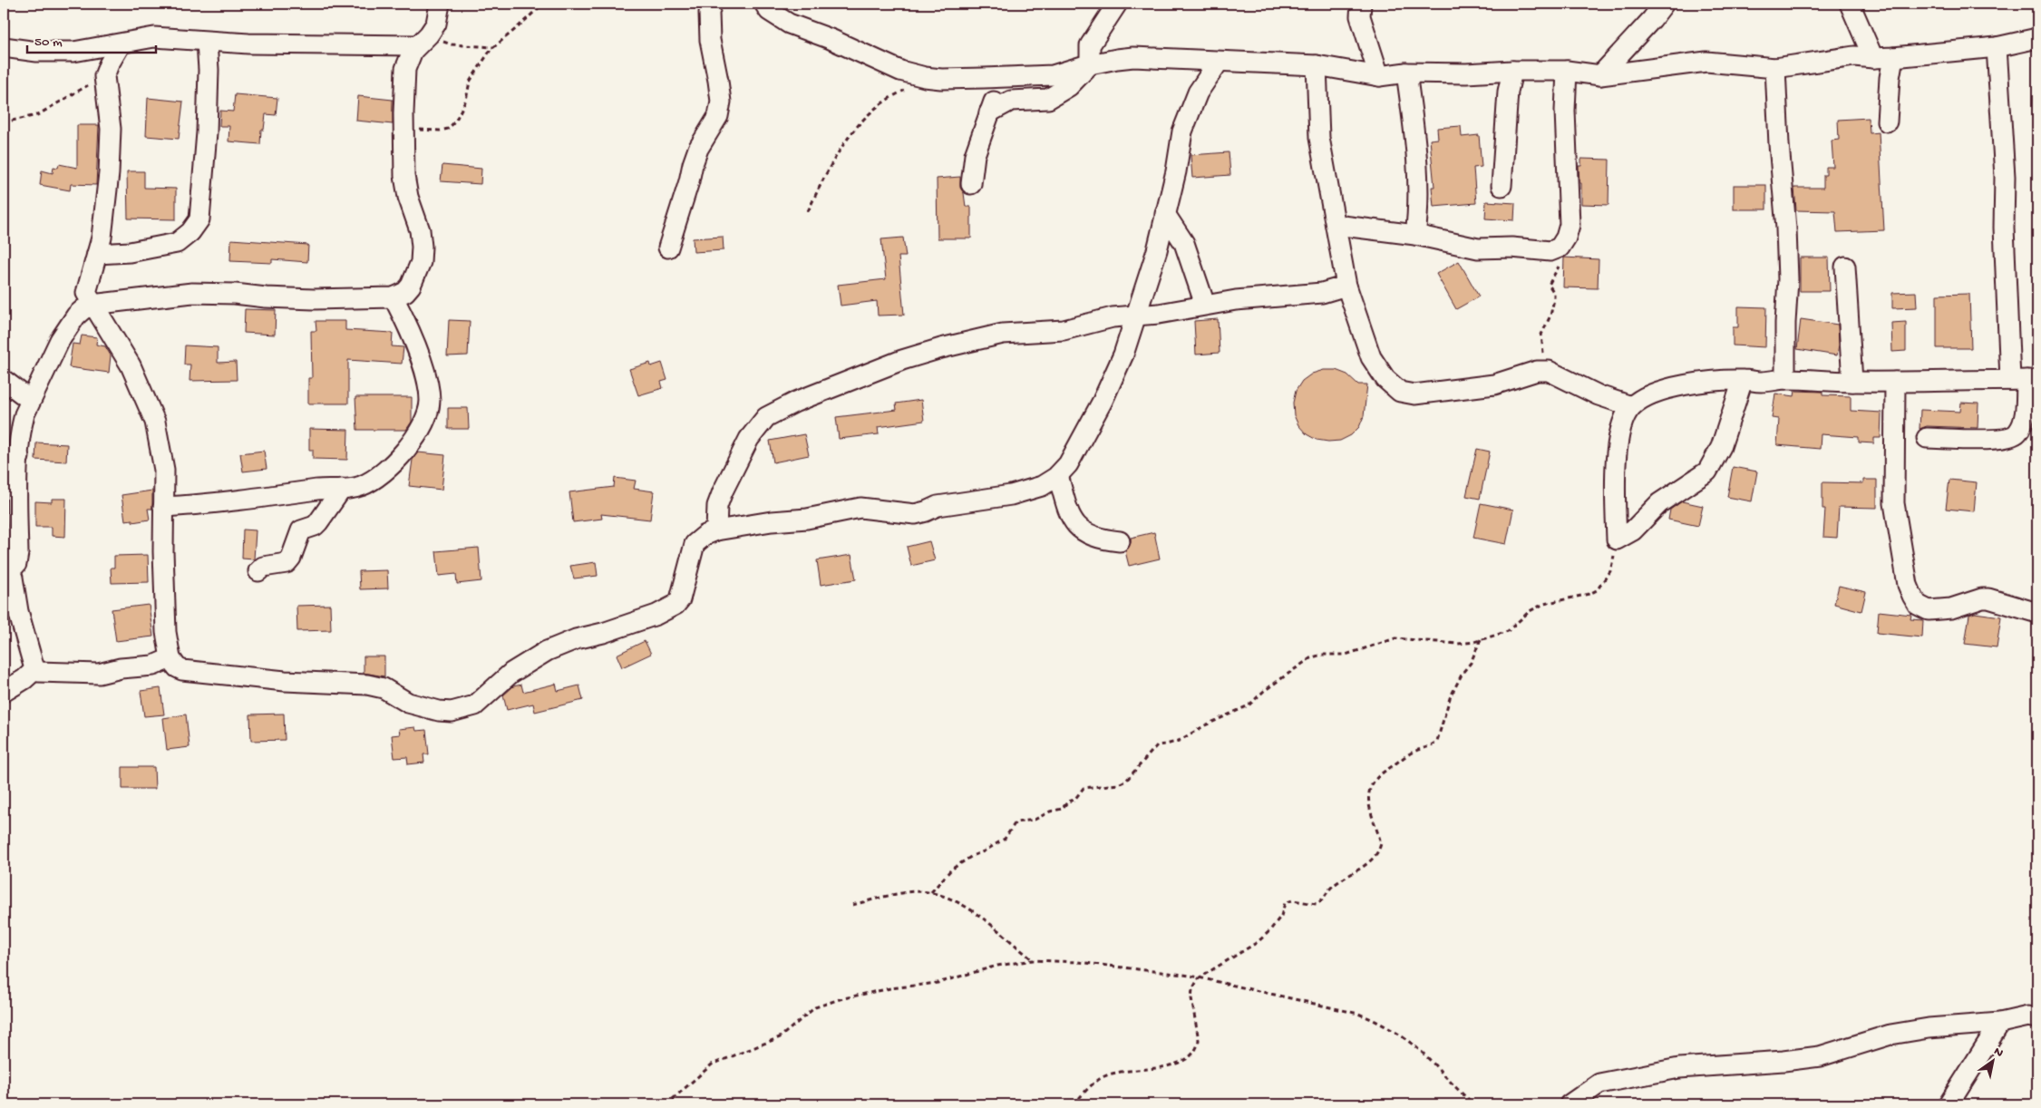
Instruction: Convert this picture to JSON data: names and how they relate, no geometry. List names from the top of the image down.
{
  "scale_bar": "50 m",
  "north": "top right"
}
